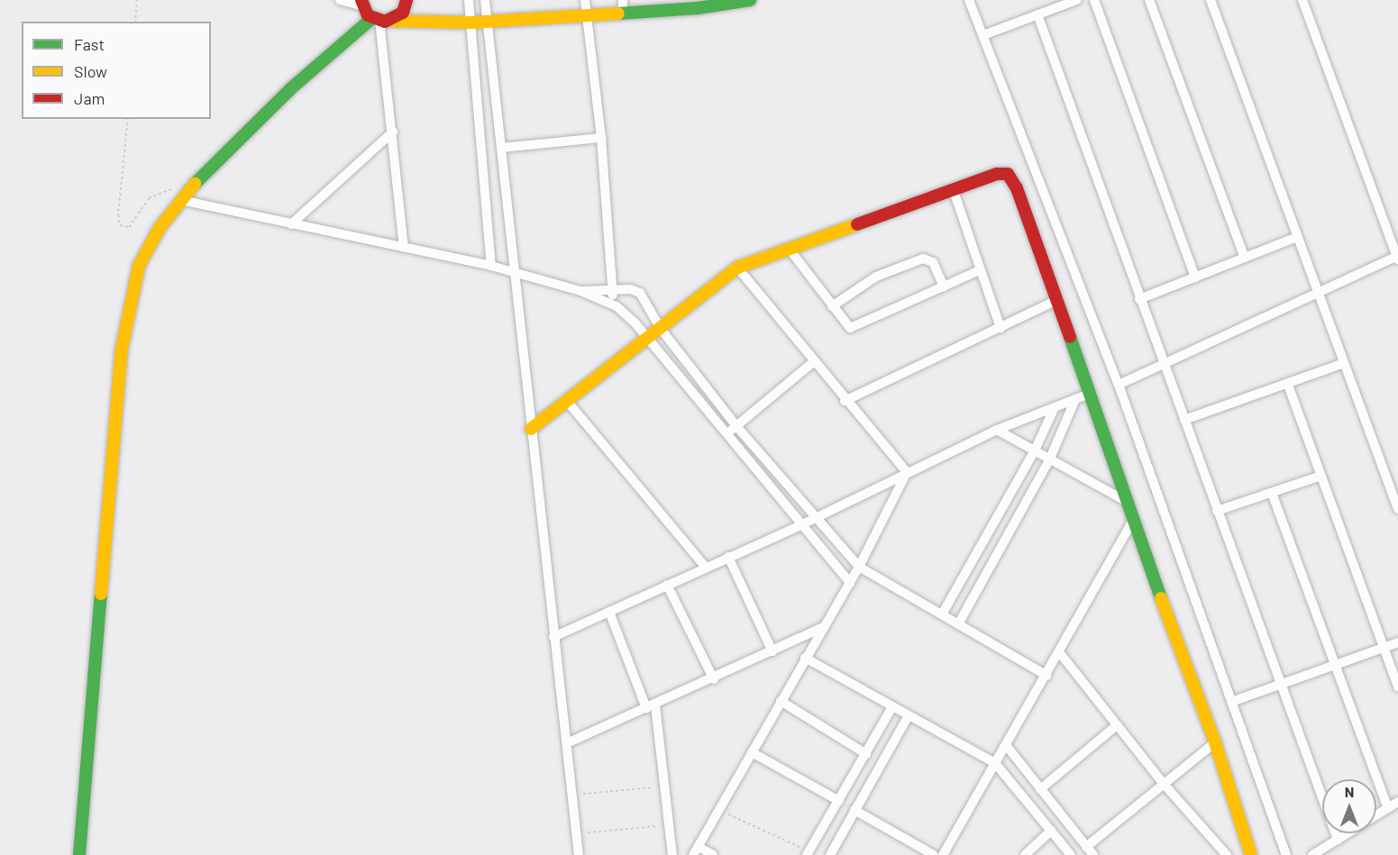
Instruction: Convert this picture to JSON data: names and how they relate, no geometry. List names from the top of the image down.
{
  "legend": ["Fast", "Slow", "Jam"],
  "north": "top"
}
